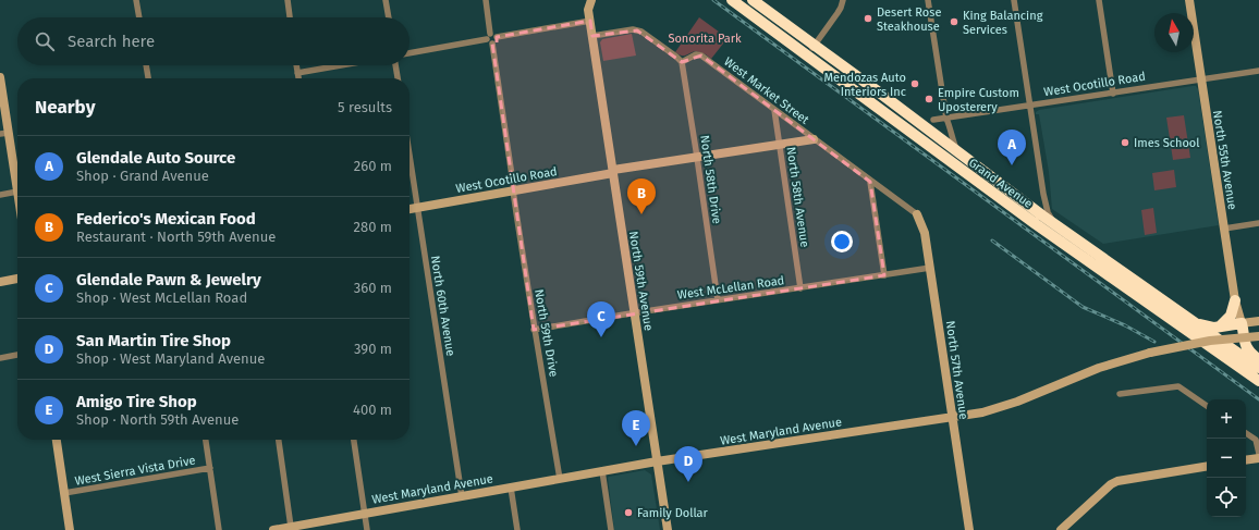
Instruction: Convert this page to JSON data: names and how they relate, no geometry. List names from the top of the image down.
{
  "streets": {
    "highway": ["Grand Avenue"],
    "street": [
      "West Ocotillo Road",
      "West Market Street",
      "North 55th Avenue",
      "North 58th Drive",
      "North 58th Avenue",
      "North 59th Avenue",
      "West McLellan Road",
      "North 60th Avenue",
      "North 59th Drive",
      "North 57th Avenue",
      "West Maryland Avenue",
      "West Sierra Vista Drive"
    ]
  },
  "crossings": [
    ["West Ocotillo Road", "West Market Street"],
    ["West Ocotillo Road", "North 55th Avenue"],
    ["West Ocotillo Road", "North 58th Drive"],
    ["West Ocotillo Road", "North 58th Avenue"],
    ["West Ocotillo Road", "North 59th Avenue"],
    ["West Ocotillo Road", "North 60th Avenue"],
    ["West Ocotillo Road", "North 59th Drive"],
    ["West Market Street", "North 58th Drive"],
    ["West Market Street", "North 58th Avenue"],
    ["West Market Street", "North 57th Avenue"],
    ["North 58th Drive", "West McLellan Road"],
    ["North 58th Avenue", "West McLellan Road"],
    ["North 59th Avenue", "West McLellan Road"],
    ["North 59th Avenue", "West Maryland Avenue"],
    ["West McLellan Road", "North 59th Drive"],
    ["West McLellan Road", "North 57th Avenue"],
    ["North 60th Avenue", "West Maryland Avenue"],
    ["North 59th Drive", "West Maryland Avenue"],
    ["North 57th Avenue", "West Maryland Avenue"]
  ],
  "parks": ["Sonorita Park"],
  "places": [
    "Desert Rose Steakhouse",
    "King Balancing Services",
    "Mendozas Auto Interiors Inc",
    "Empire Custom Uposterery",
    "Imes School",
    "Family Dollar"
  ],
  "north": "top",
  "page": {
    "search": "Search here",
    "heading": ["Nearby", "5 results"],
    "pins": [
      "A",
      "B",
      "C",
      "E",
      "D"
    ],
    "list": [
      {
        "mark": "A",
        "name": "Glendale Auto Source",
        "note": "Shop · Grand Avenue",
        "value": "260 m"
      },
      {
        "mark": "B",
        "name": "Federico's Mexican Food",
        "note": "Restaurant · North 59th Avenue",
        "value": "280 m"
      },
      {
        "mark": "C",
        "name": "Glendale Pawn & Jewelry",
        "note": "Shop · West McLellan Road",
        "value": "360 m"
      },
      {
        "mark": "D",
        "name": "San Martin Tire Shop",
        "note": "Shop · West Maryland Avenue",
        "value": "390 m"
      },
      {
        "mark": "E",
        "name": "Amigo Tire Shop",
        "note": "Shop · North 59th Avenue",
        "value": "400 m"
      }
    ],
    "map_buttons": ["+", "−"]
  }
}
